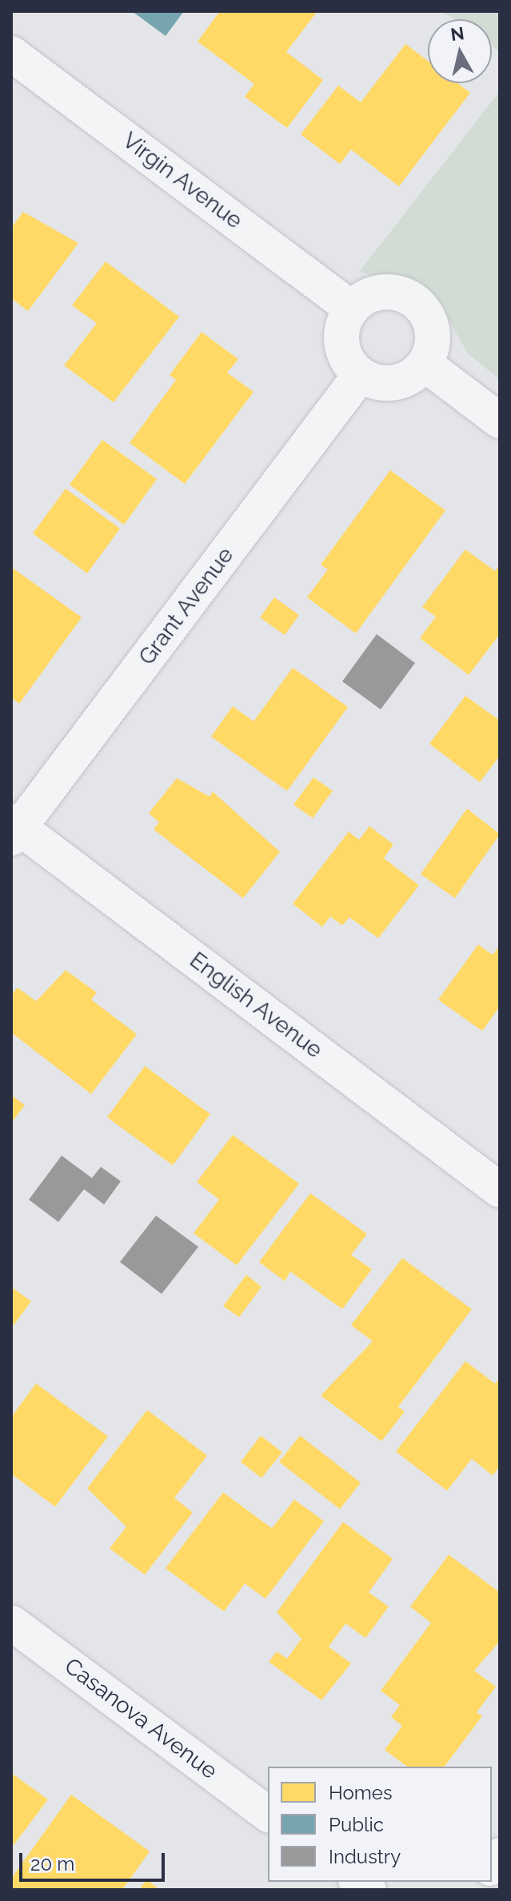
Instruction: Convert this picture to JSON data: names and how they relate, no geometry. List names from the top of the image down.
{
  "streets": {
    "street": [
      "Virgin Avenue",
      "Grant Avenue",
      "English Avenue",
      "Casanova Avenue"
    ]
  },
  "crossings": [
    ["Virgin Avenue", "Grant Avenue"],
    ["Grant Avenue", "English Avenue"]
  ],
  "legend": ["Homes", "Public", "Industry"],
  "scale_bar": "20 m",
  "north": "top"
}
